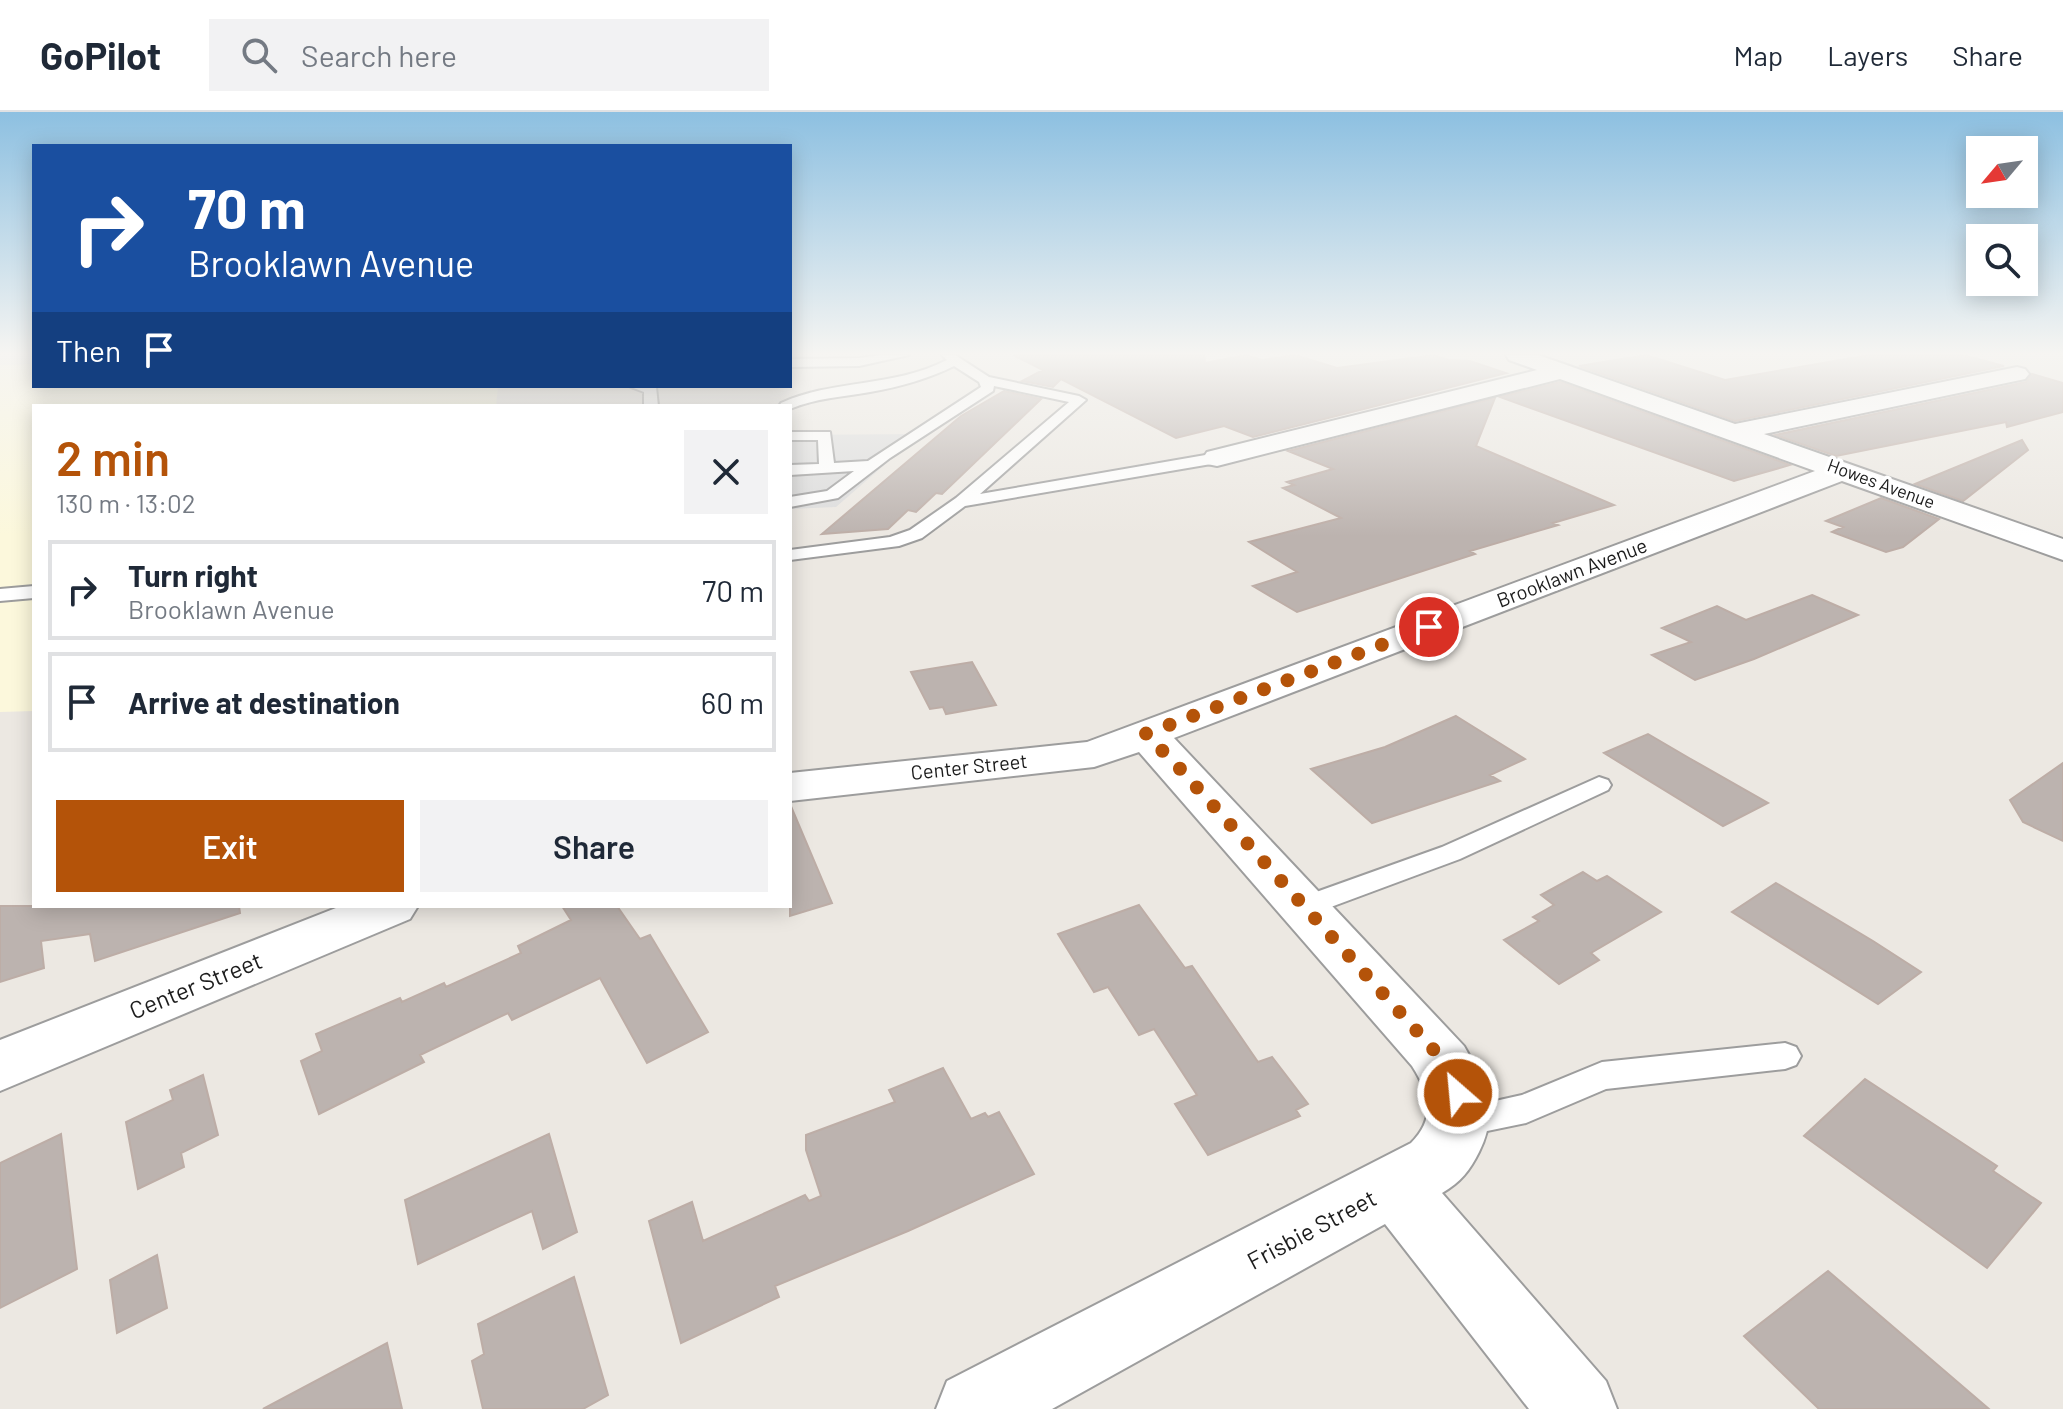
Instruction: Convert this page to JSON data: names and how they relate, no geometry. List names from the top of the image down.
{
  "streets": {
    "street": [
      "Howes Avenue",
      "Brooklawn Avenue",
      "Center Street",
      "Frisbie Street"
    ]
  },
  "crossings": [
    ["Howes Avenue", "Brooklawn Avenue"],
    ["Brooklawn Avenue", "Center Street"]
  ],
  "north": "bottom left",
  "page": {
    "header": "GoPilot",
    "search": "Search here",
    "nav": ["Map", "Layers", "Share"],
    "turn": ["70 m", "Brooklawn Avenue"],
    "then": "Then",
    "heading": ["2 min", "130 m · 13:02"],
    "list": [
      {
        "name": "Turn right",
        "note": "Brooklawn Avenue",
        "value": "70 m"
      },
      {
        "name": "Arrive at destination",
        "value": "60 m"
      }
    ],
    "buttons": ["Exit", "Share"]
  }
}
